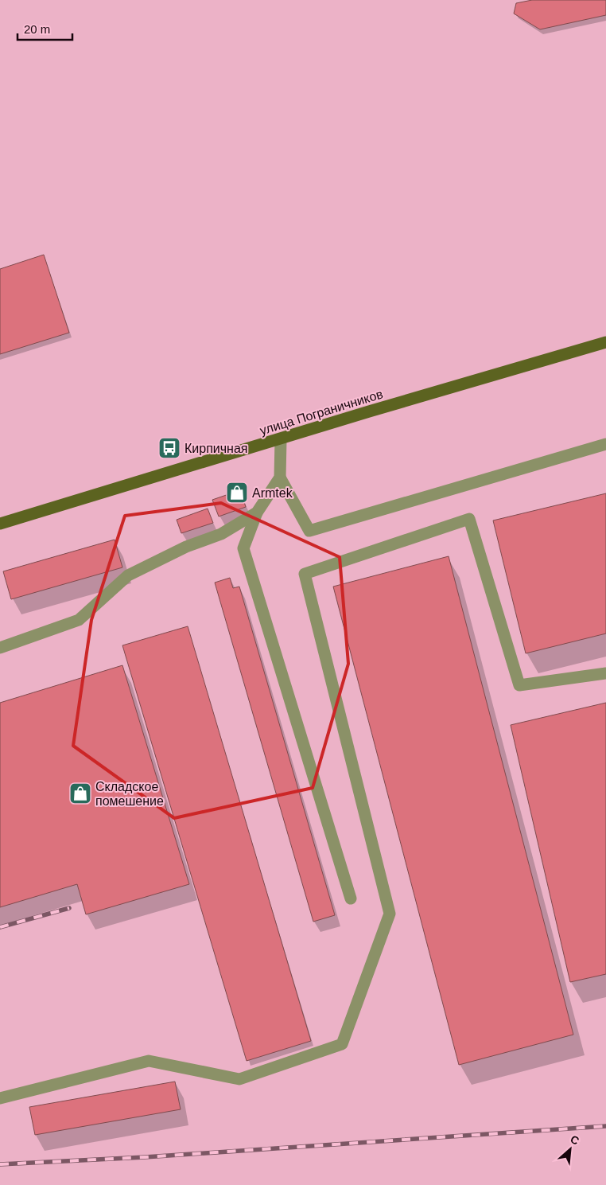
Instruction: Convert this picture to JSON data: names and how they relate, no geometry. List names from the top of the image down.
{
  "streets": {
    "main road": ["улица Пограничников"]
  },
  "places": {
    "bus stop": ["Кирпичная"],
    "shop": ["Armtek", "Складское помешение"]
  },
  "scale_bar": "20 m",
  "north": "top right"
}
